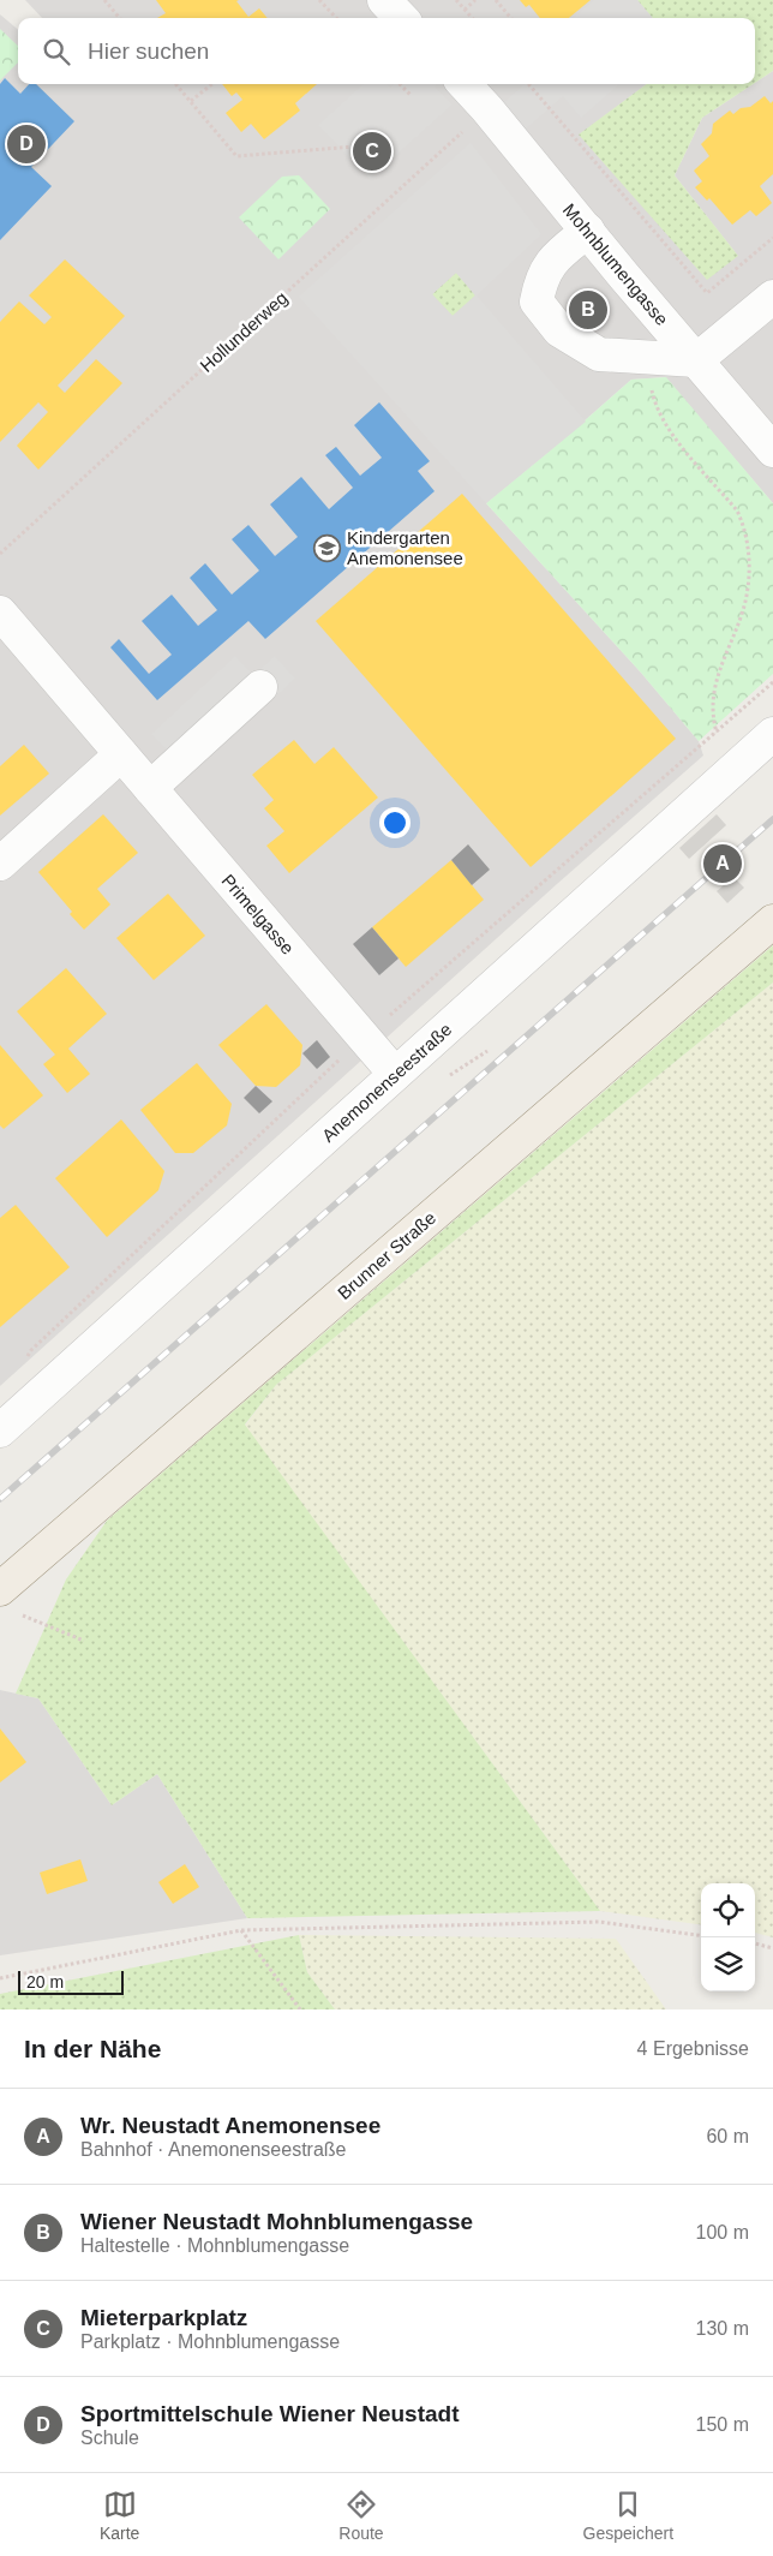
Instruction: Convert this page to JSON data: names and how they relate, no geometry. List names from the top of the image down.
{
  "streets": {
    "main road": ["Brunner Straße"],
    "street": ["Mohnblumengasse", "Primelgasse", "Anemonenseestraße"],
    "path": ["Hollunderweg"]
  },
  "crossings": [
    ["Mohnblumengasse", "Hollunderweg"],
    ["Primelgasse", "Anemonenseestraße"]
  ],
  "places": {
    "school or university": ["Kindergarten Anemonensee"]
  },
  "scale_bar": "20 m",
  "page": {
    "search": "Hier suchen",
    "pins": [
      "D",
      "C",
      "B",
      "A"
    ],
    "scale": "20 m",
    "heading": ["In der Nähe", "4 Ergebnisse"],
    "list": [
      {
        "mark": "A",
        "name": "Wr. Neustadt Anemonensee",
        "note": "Bahnhof · Anemonenseestraße",
        "value": "60 m"
      },
      {
        "mark": "B",
        "name": "Wiener Neustadt Mohnblumengasse",
        "note": "Haltestelle · Mohnblumengasse",
        "value": "100 m"
      },
      {
        "mark": "C",
        "name": "Mieterparkplatz",
        "note": "Parkplatz · Mohnblumengasse",
        "value": "130 m"
      },
      {
        "mark": "D",
        "name": "Sportmittelschule Wiener Neustadt",
        "note": "Schule",
        "value": "150 m"
      }
    ],
    "nav": ["Karte", "Route", "Gespeichert"]
  }
}
